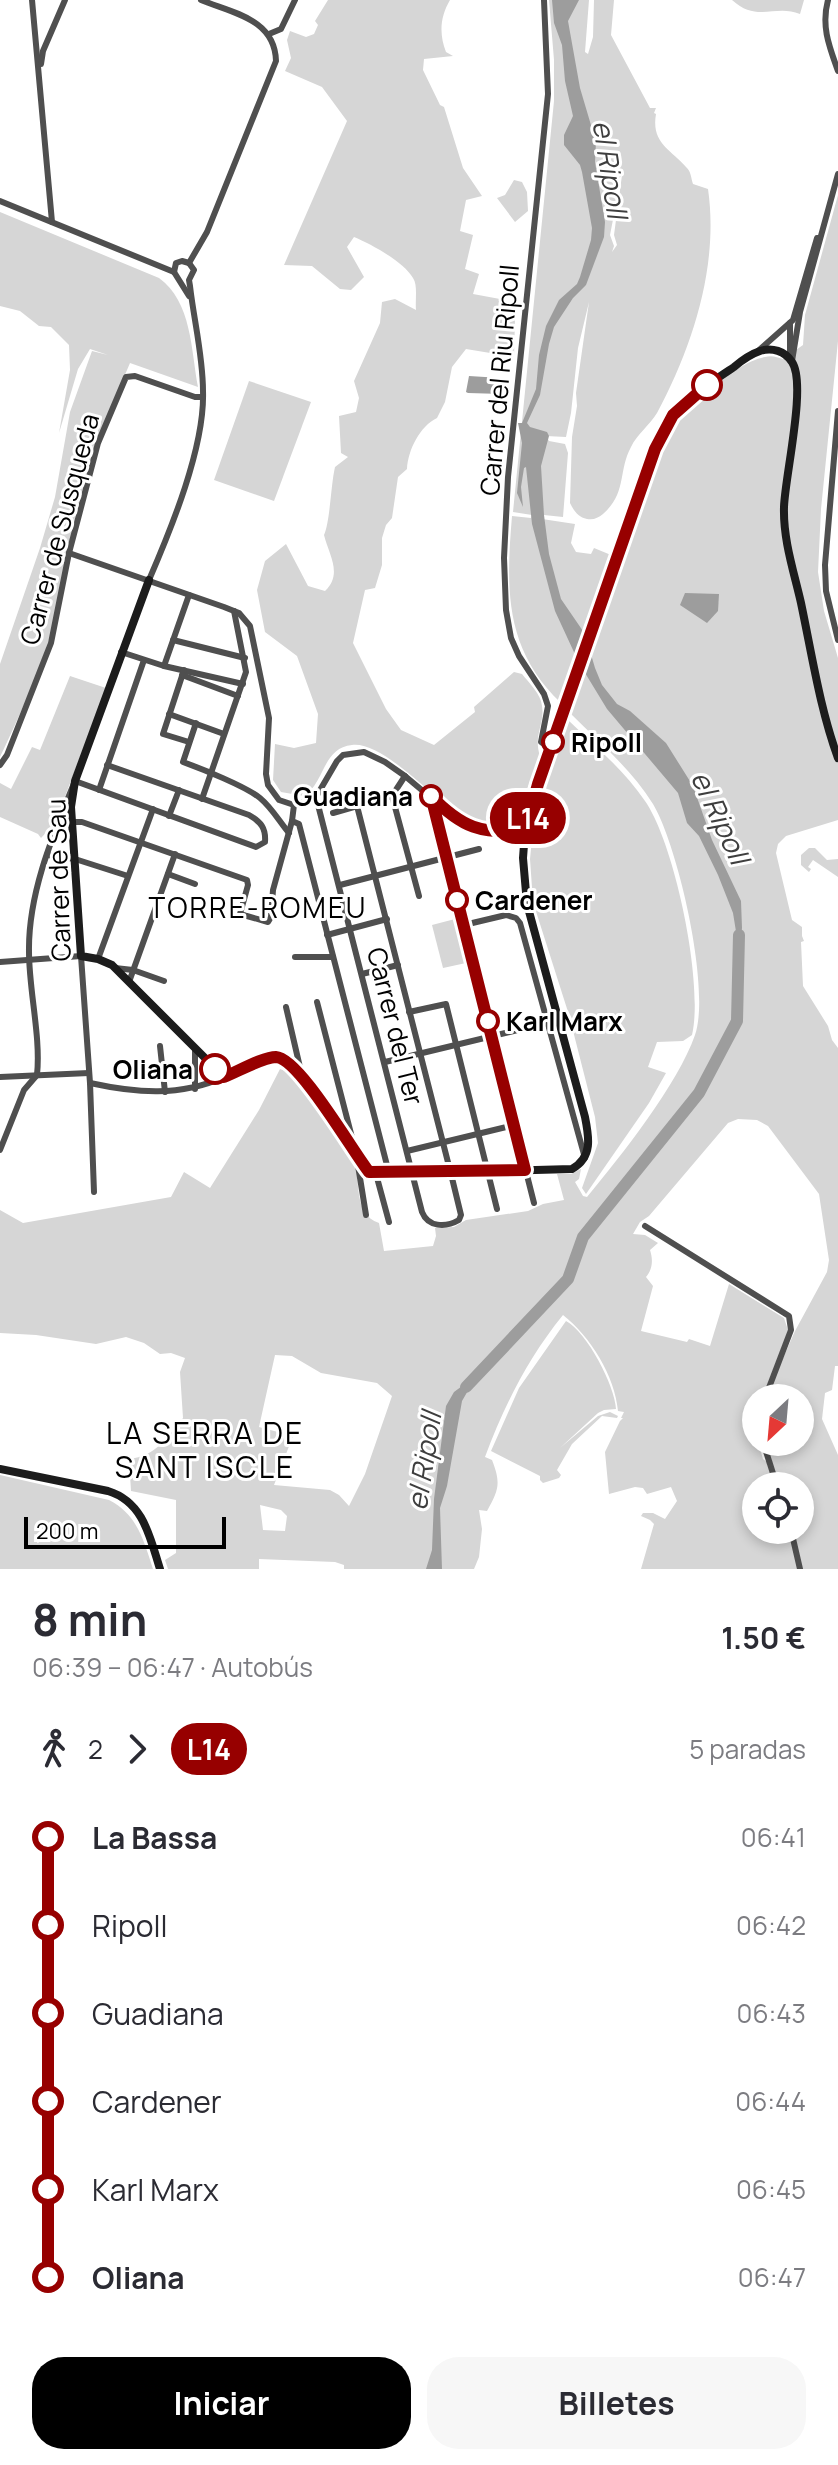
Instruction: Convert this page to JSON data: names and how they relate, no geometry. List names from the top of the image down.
{
  "streets": {
    "street": [
      "Carrer del Riu Ripoll",
      "Carrer de Susqueda",
      "Carrer de Sau",
      "Carrer del Ter"
    ]
  },
  "districts": ["TORRE-ROMEU", "LA SERRA DE SANT ISCLE"],
  "water": ["el Ripoll"],
  "places": [
    "Ripoll",
    "Guadiana",
    "Cardener",
    "Karl Marx",
    "Oliana"
  ],
  "lines": ["bus line L14"],
  "scale_bar": "200 m",
  "north": "bottom left",
  "page": {
    "on_map": "L14",
    "scale": "200 m",
    "heading": ["8 min", "06:39 – 06:47 · Autobús", "1.50 €"],
    "legs": ["2", "L14", "5 paradas"],
    "list": [
      {
        "name": "La Bassa",
        "value": "06:41"
      },
      {
        "name": "Ripoll",
        "value": "06:42"
      },
      {
        "name": "Guadiana",
        "value": "06:43"
      },
      {
        "name": "Cardener",
        "value": "06:44"
      },
      {
        "name": "Karl Marx",
        "value": "06:45"
      },
      {
        "name": "Oliana",
        "value": "06:47"
      }
    ],
    "buttons": ["Iniciar", "Billetes"]
  }
}
